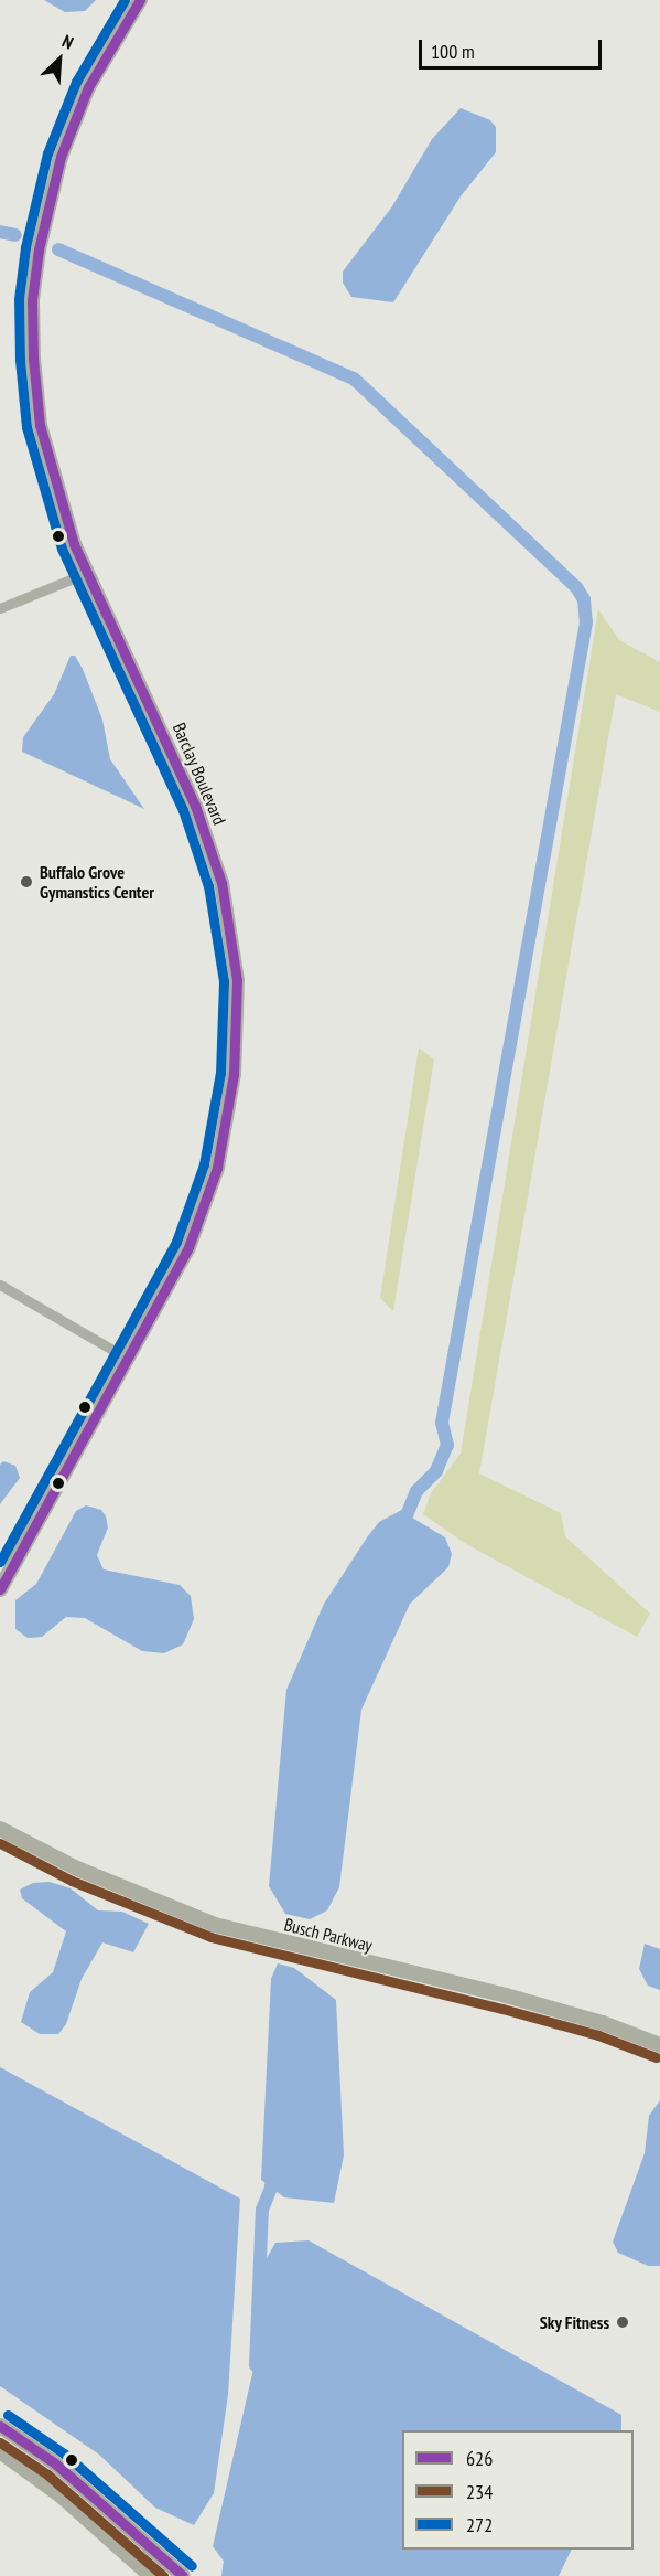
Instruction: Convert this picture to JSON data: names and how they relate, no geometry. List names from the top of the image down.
{
  "streets": {
    "street": ["Barclay Boulevard", "Busch Parkway"]
  },
  "places": ["Buffalo Grove Gymanstics Center", "Sky Fitness"],
  "lines": ["transit line 626", "transit line 272", "transit line 234"],
  "legend": ["626", "234", "272"],
  "scale_bar": "100 m",
  "north": "top right"
}
